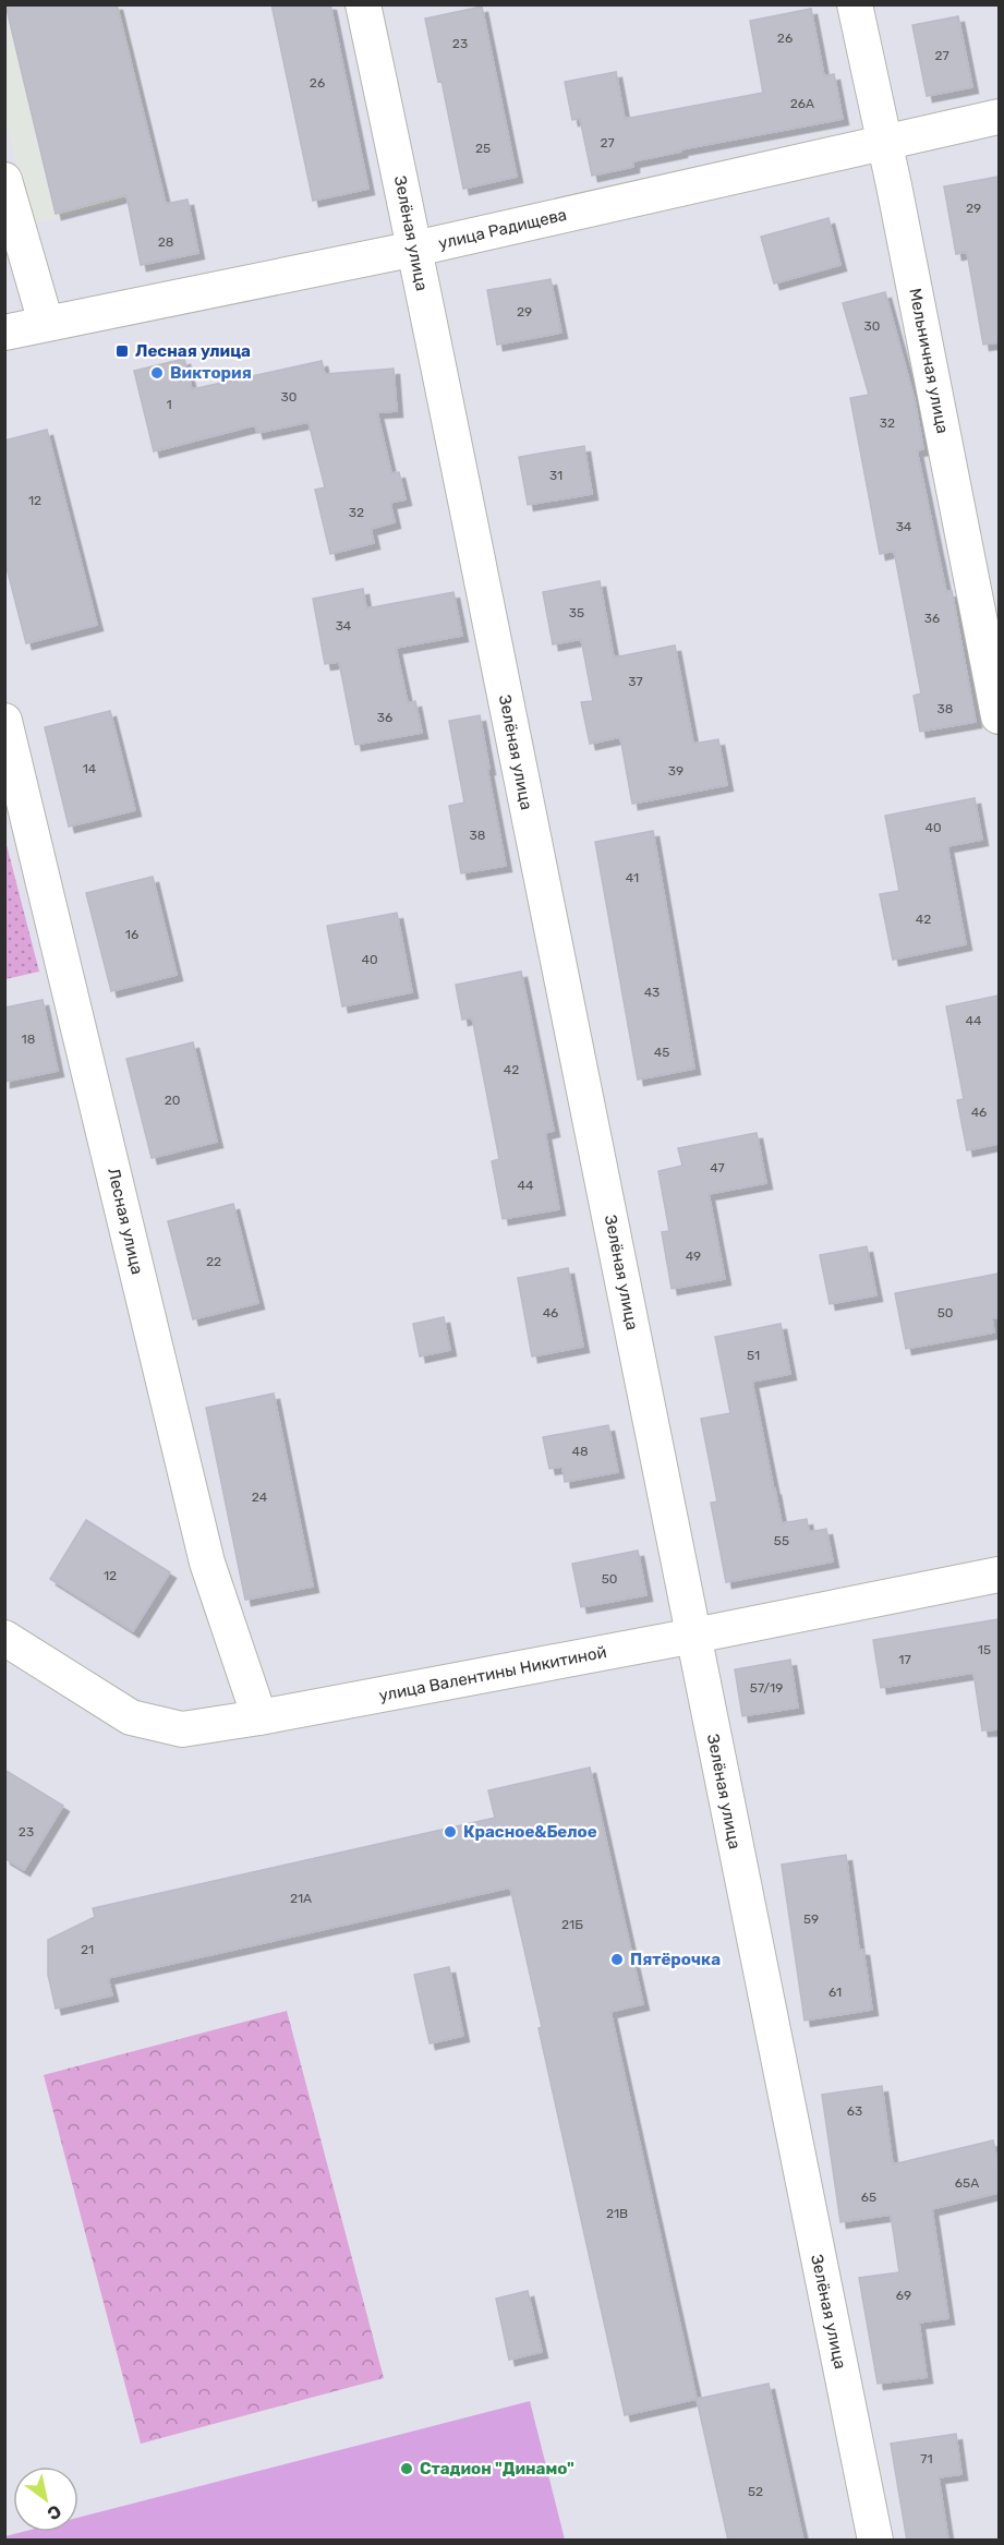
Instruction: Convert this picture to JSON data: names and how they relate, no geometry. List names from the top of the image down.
{
  "streets": {
    "street": [
      "улица Радищева",
      "Зелёная улица",
      "Мельничная улица",
      "Лесная улица",
      "улица Валентины Никитиной"
    ]
  },
  "crossings": [
    ["улица Радищева", "Зелёная улица"],
    ["улица Радищева", "Мельничная улица"],
    ["Зелёная улица", "улица Валентины Никитиной"],
    ["Лесная улица", "улица Валентины Никитиной"]
  ],
  "places": {
    "transit": ["Лесная улица"],
    "other": [
      "Виктория",
      "Красное&Белое",
      "Пятёрочка",
      "Стадион \"Динамо\""
    ]
  },
  "house_numbers": [
    "26",
    "23",
    "27",
    "26",
    "26А",
    "27",
    "25",
    "29",
    "28",
    "29",
    "30",
    "30",
    "1",
    "32",
    "31",
    "12",
    "32",
    "34",
    "35",
    "36",
    "34",
    "37",
    "38",
    "36",
    "14",
    "39",
    "40",
    "38",
    "41",
    "42",
    "16",
    "40",
    "43",
    "44",
    "18",
    "45",
    "42",
    "20",
    "46",
    "47",
    "44",
    "49",
    "22",
    "46",
    "50",
    "51",
    "48",
    "24",
    "55",
    "12",
    "50",
    "15",
    "17",
    "57/19",
    "23",
    "21А",
    "59",
    "21Б",
    "21",
    "61",
    "63",
    "65А",
    "65",
    "21В",
    "69",
    "71",
    "52"
  ],
  "north": "bottom right"
}
